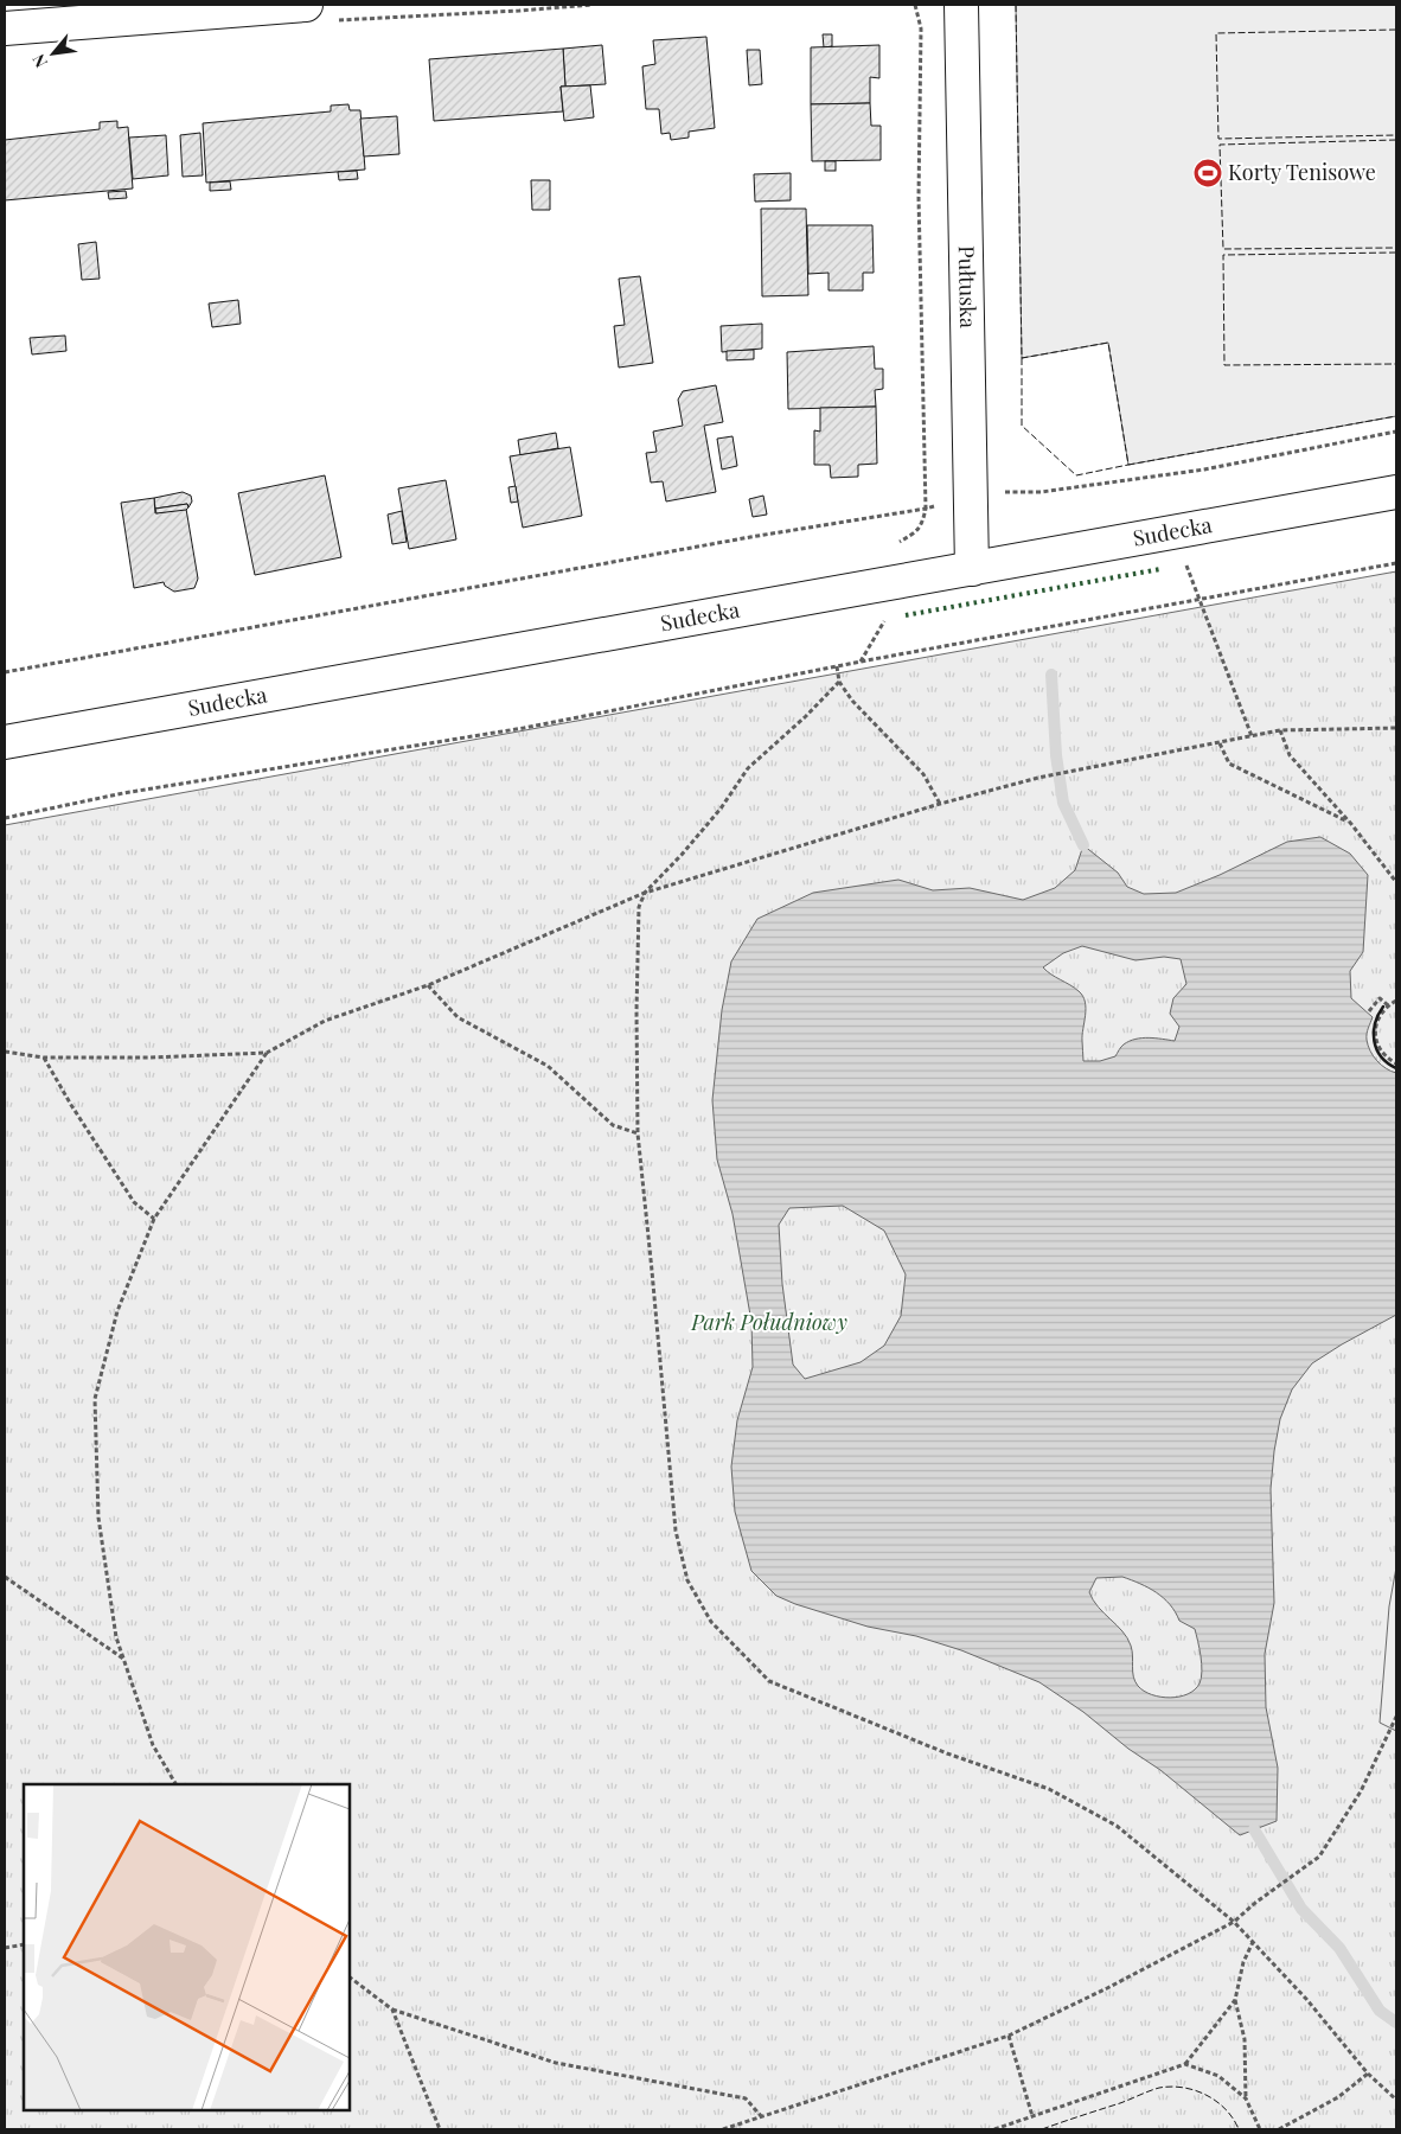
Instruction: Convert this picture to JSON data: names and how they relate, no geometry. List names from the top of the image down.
{
  "streets": {
    "street": ["Pułtuska", "Sudecka"]
  },
  "crossings": [
    ["Pułtuska", "Sudecka"]
  ],
  "parks": ["Park Południowy"],
  "places": {
    "sports": ["Korty Tenisowe"]
  },
  "north": "bottom left"
}
